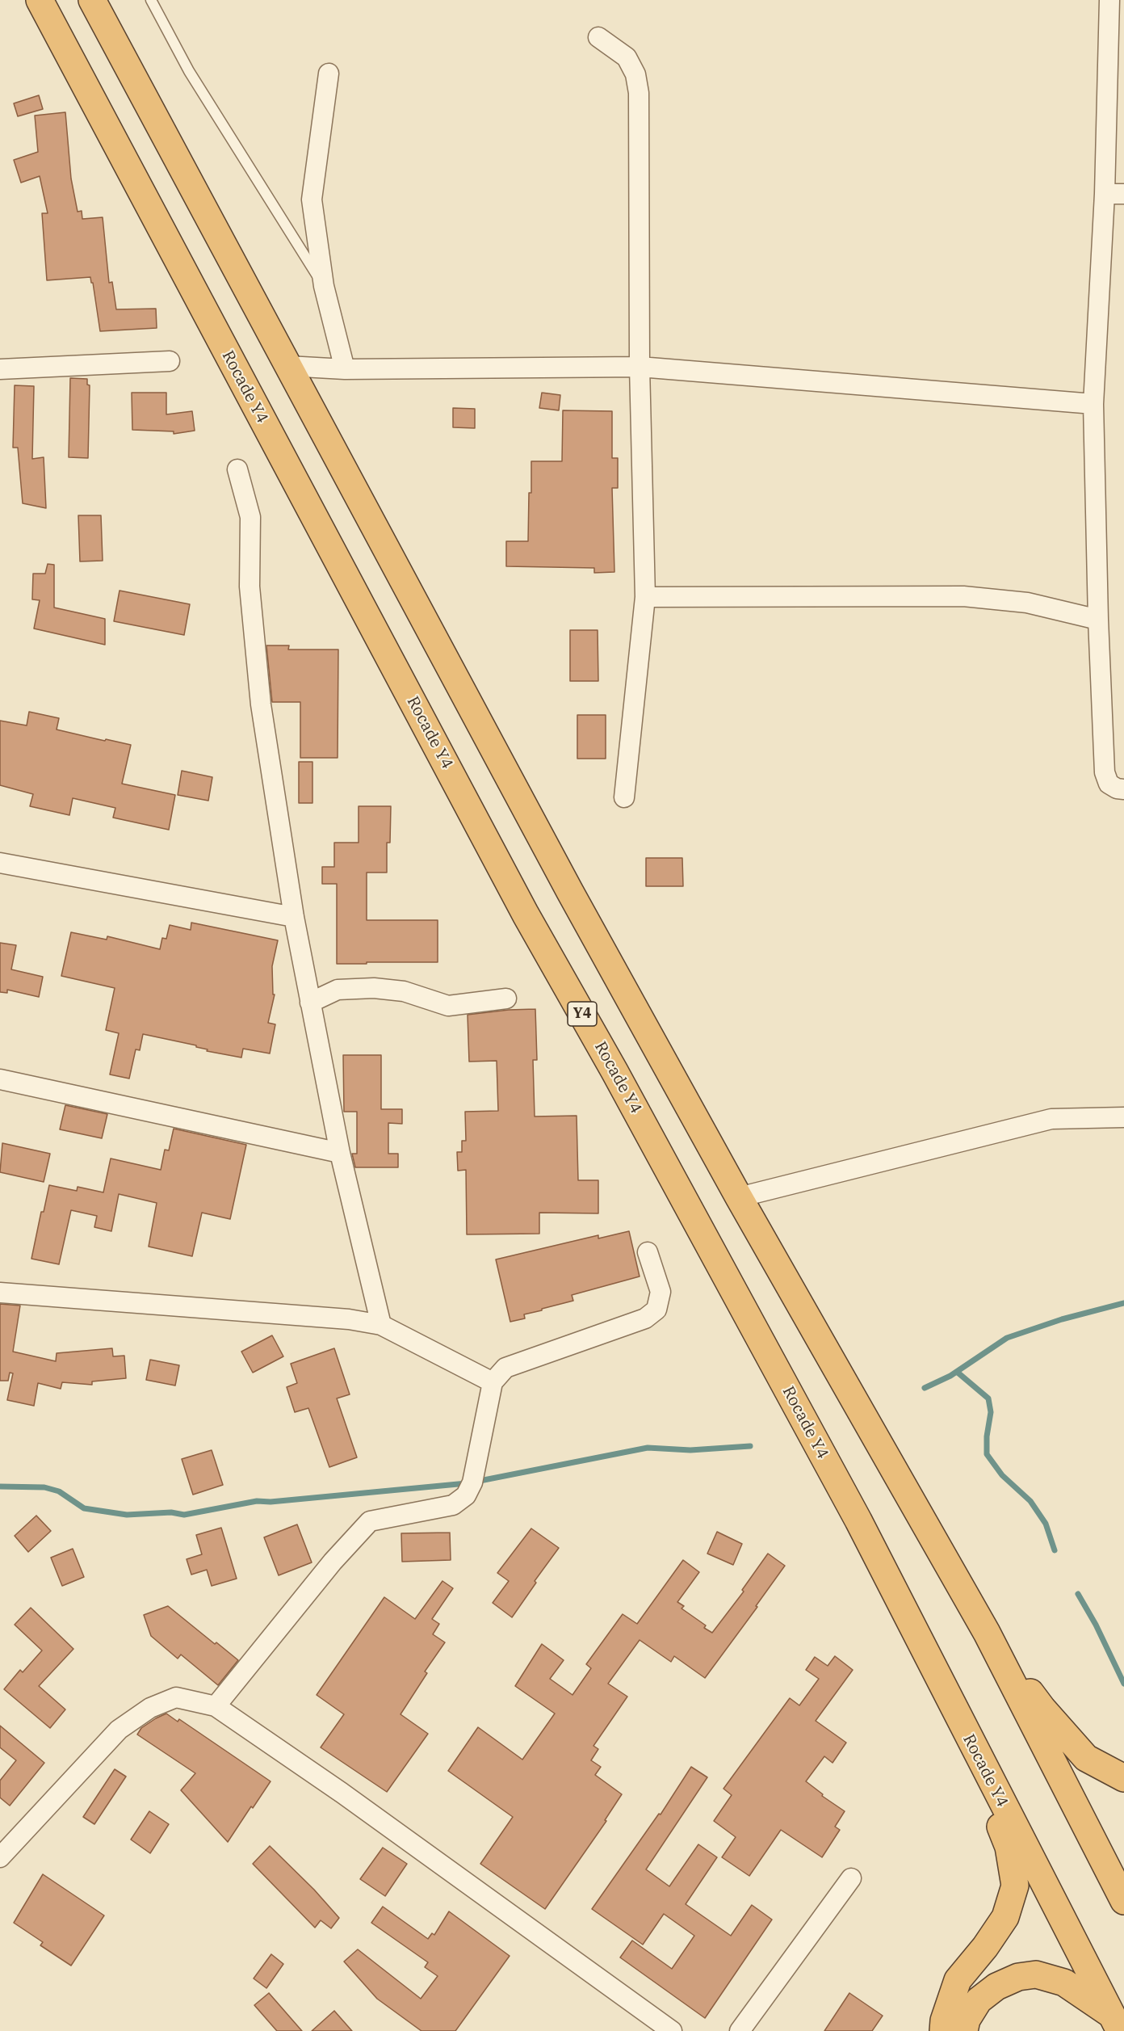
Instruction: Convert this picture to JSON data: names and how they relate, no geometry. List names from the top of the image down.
{
  "streets": {
    "highway": ["Rocade Y4", "Y4"]
  }
}
